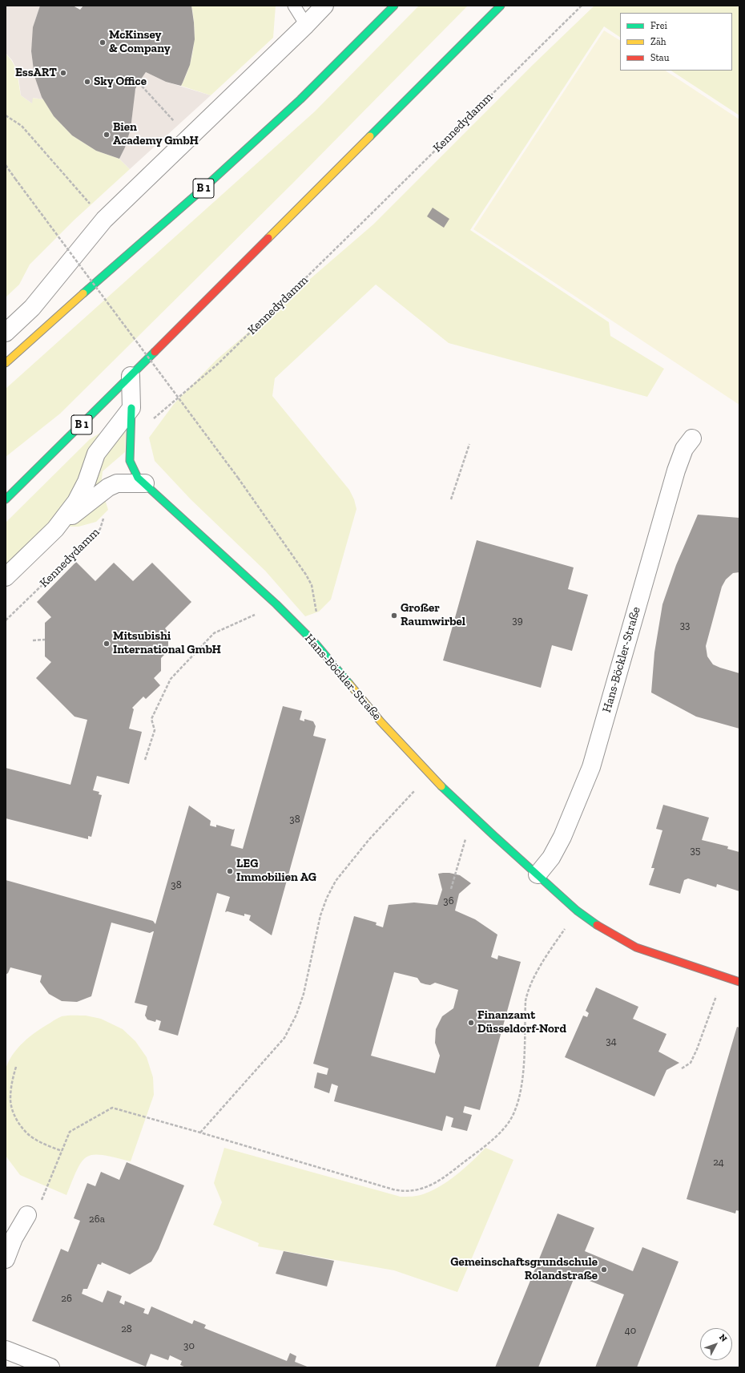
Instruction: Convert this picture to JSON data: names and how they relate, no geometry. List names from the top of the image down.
{
  "streets": {
    "main road": ["B 1", "Hans-Böckler-Straße"],
    "path": ["Kennedydamm"]
  },
  "places": [
    "McKinsey & Company",
    "EssART",
    "Sky Office",
    "Bien Academy GmbH",
    "Großer Raumwirbel",
    "Mitsubishi International GmbH",
    "LEG Immobilien AG",
    "Finanzamt Düsseldorf-Nord",
    "Gemeinschaftsgrundschule Rolandstraße"
  ],
  "house_numbers": [
    "39",
    "33",
    "38",
    "35",
    "38",
    "36",
    "34",
    "24",
    "26a",
    "26",
    "28",
    "40",
    "30"
  ],
  "legend": ["Frei", "Zäh", "Stau"],
  "north": "top right"
}
